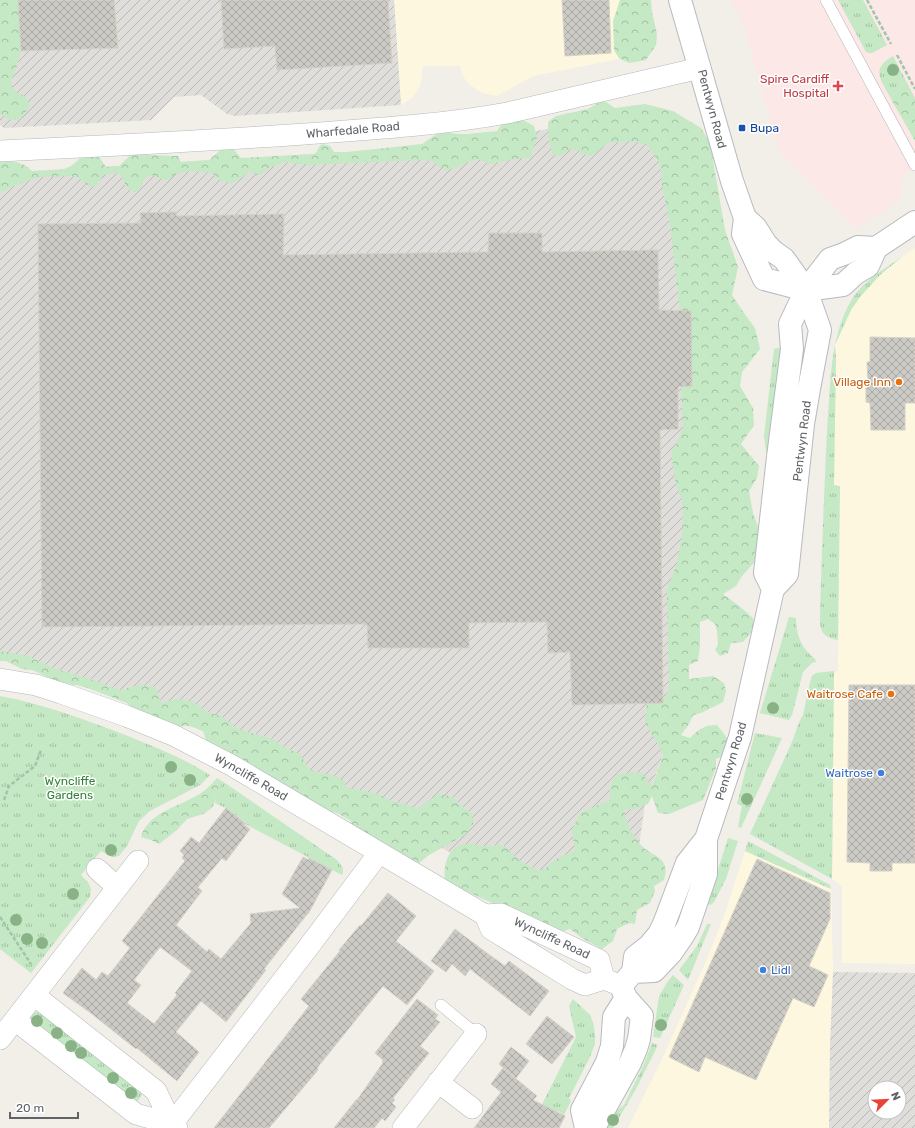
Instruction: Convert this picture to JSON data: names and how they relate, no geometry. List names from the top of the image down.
{
  "streets": {
    "street": ["Pentwyn Road", "Wharfedale Road", "Wyncliffe Road"]
  },
  "crossings": [
    ["Pentwyn Road", "Wharfedale Road"],
    ["Pentwyn Road", "Wyncliffe Road"]
  ],
  "parks": ["Wyncliffe Gardens"],
  "places": {
    "health": ["Spire Cardiff Hospital"],
    "transit": ["Bupa"],
    "other": [
      "Village Inn",
      "Waitrose Cafe",
      "Waitrose",
      "Lidl"
    ]
  },
  "scale_bar": "20 m",
  "north": "top right"
}
